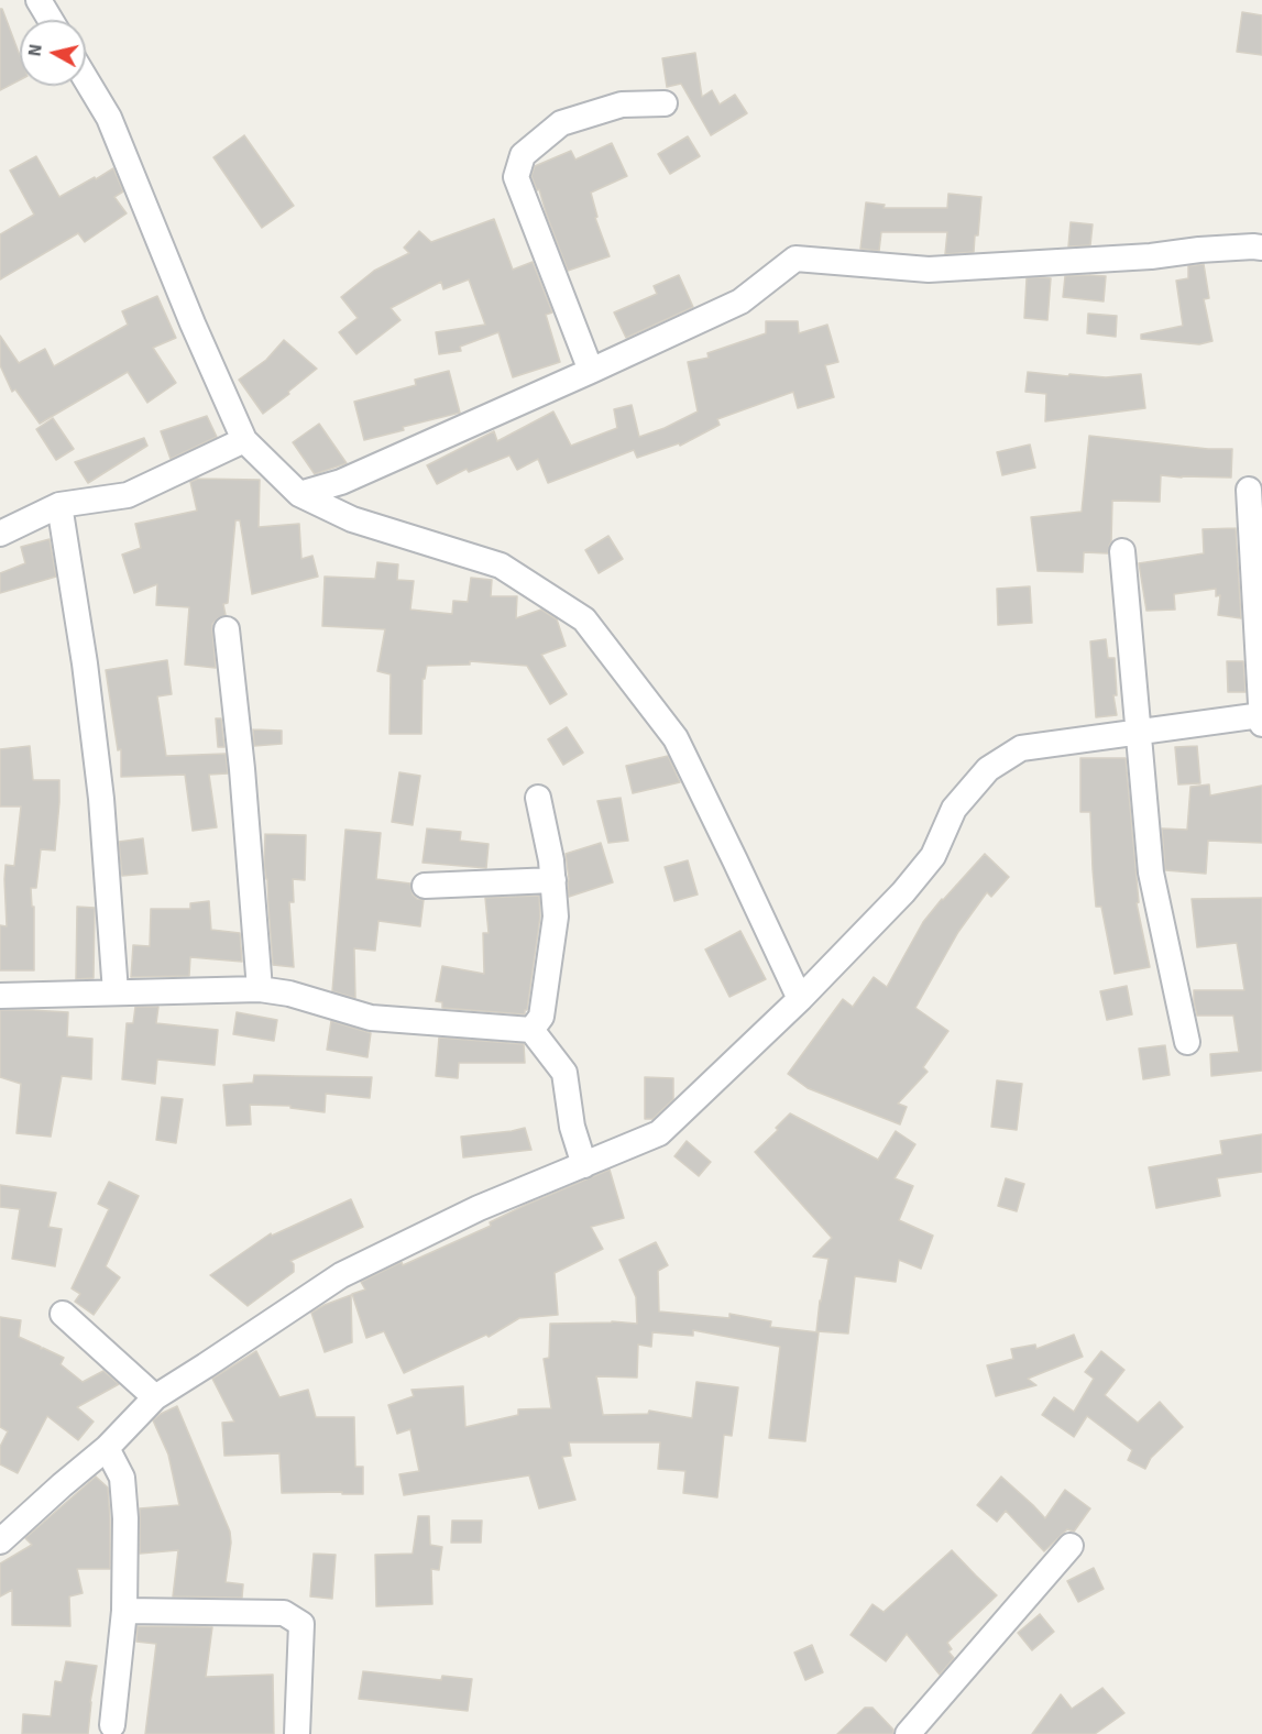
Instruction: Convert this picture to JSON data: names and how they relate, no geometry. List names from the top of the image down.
{
  "north": "left"
}
